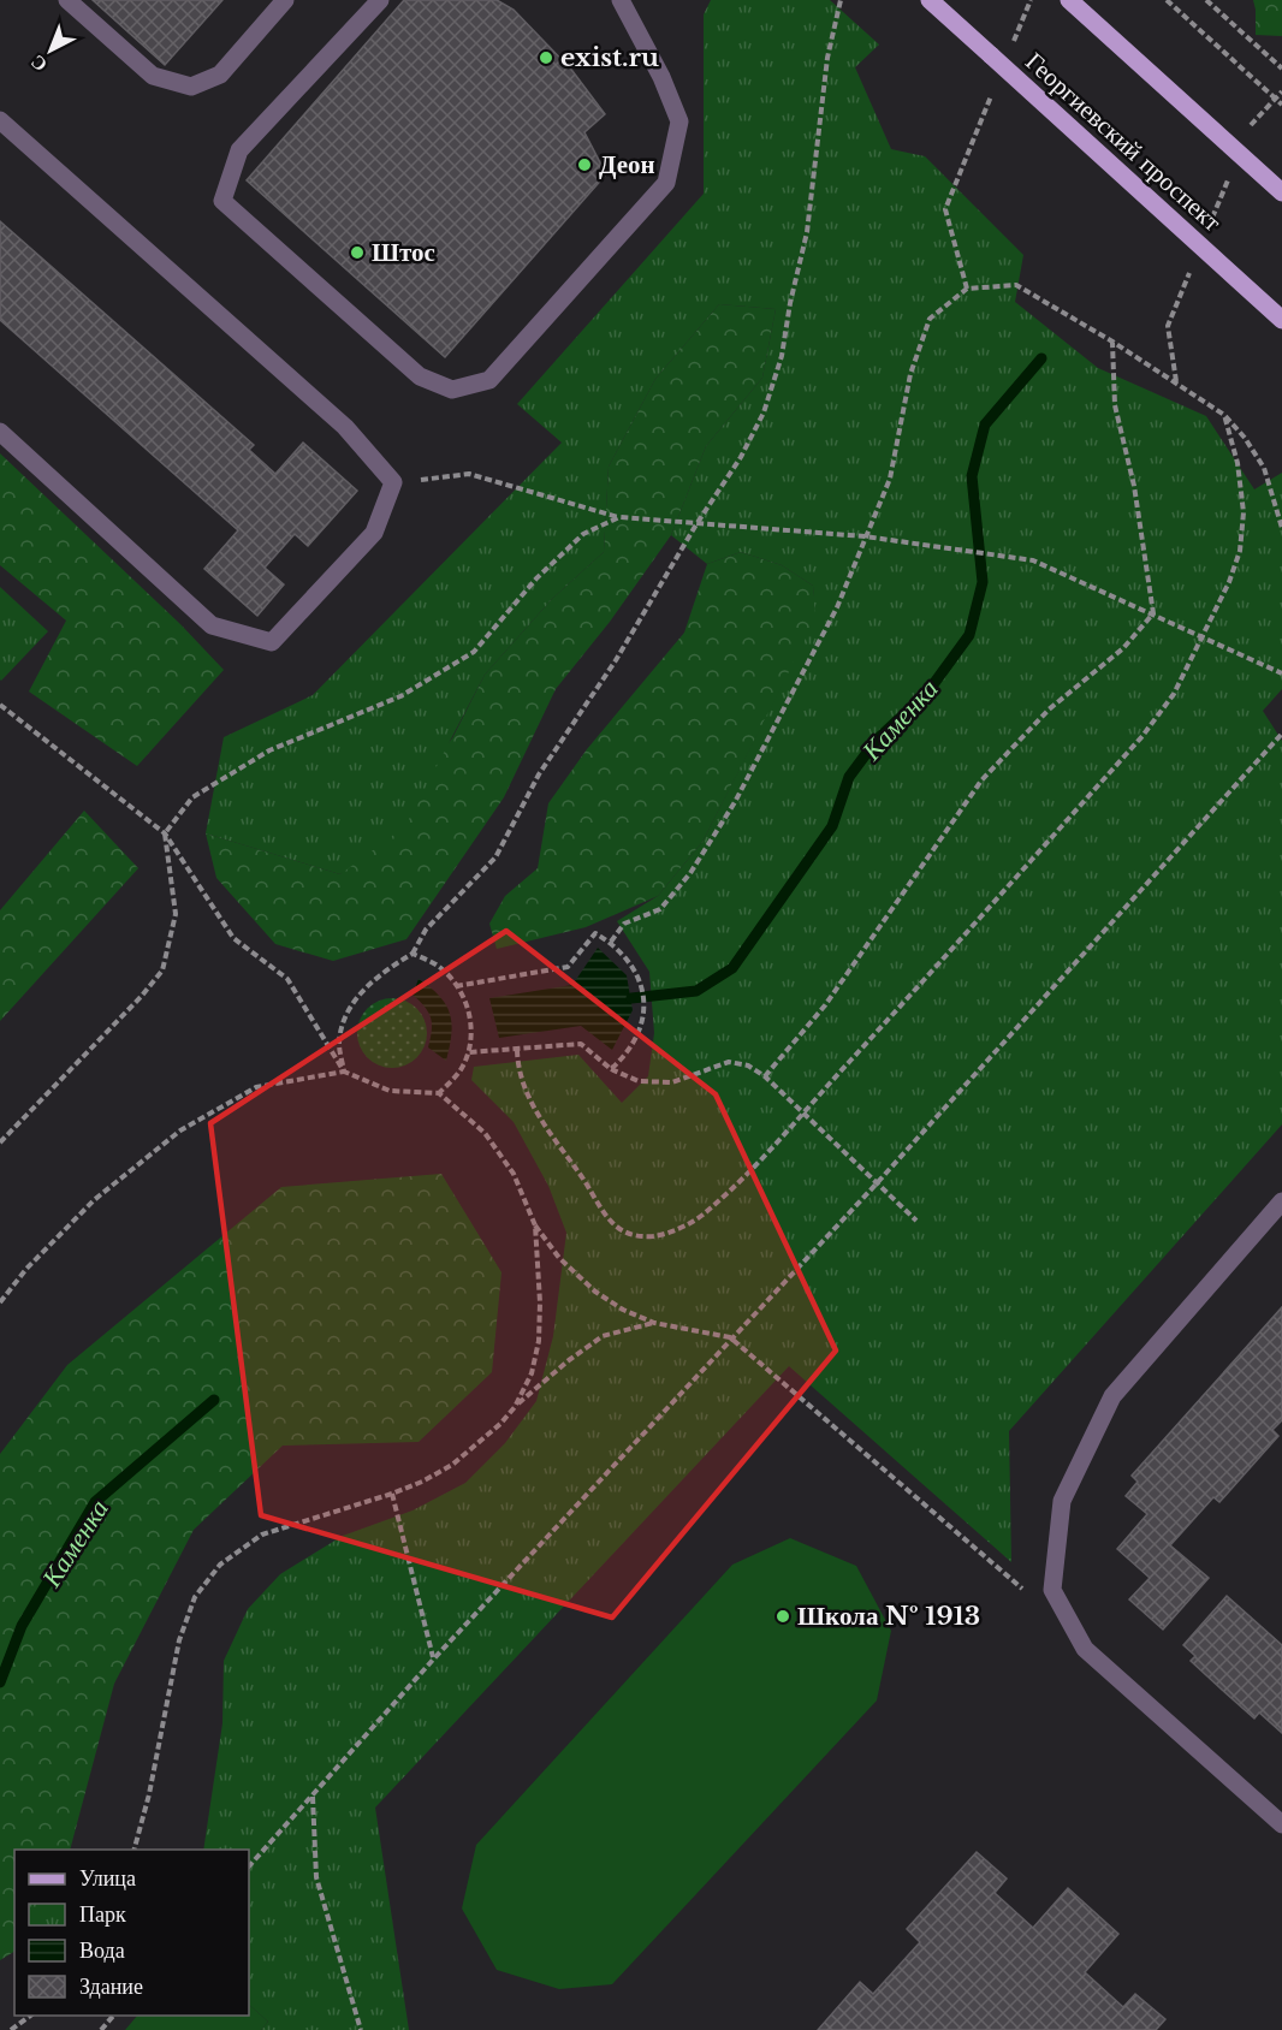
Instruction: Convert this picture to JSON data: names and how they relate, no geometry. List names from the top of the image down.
{
  "streets": {
    "main road": ["Георгиевский проспект"]
  },
  "water": ["Каменка"],
  "places": [
    "exist.ru",
    "Деон",
    "Штос",
    "Школа № 1913"
  ],
  "legend": [
    "Улица",
    "Парк",
    "Вода",
    "Здание"
  ],
  "north": "bottom left"
}
